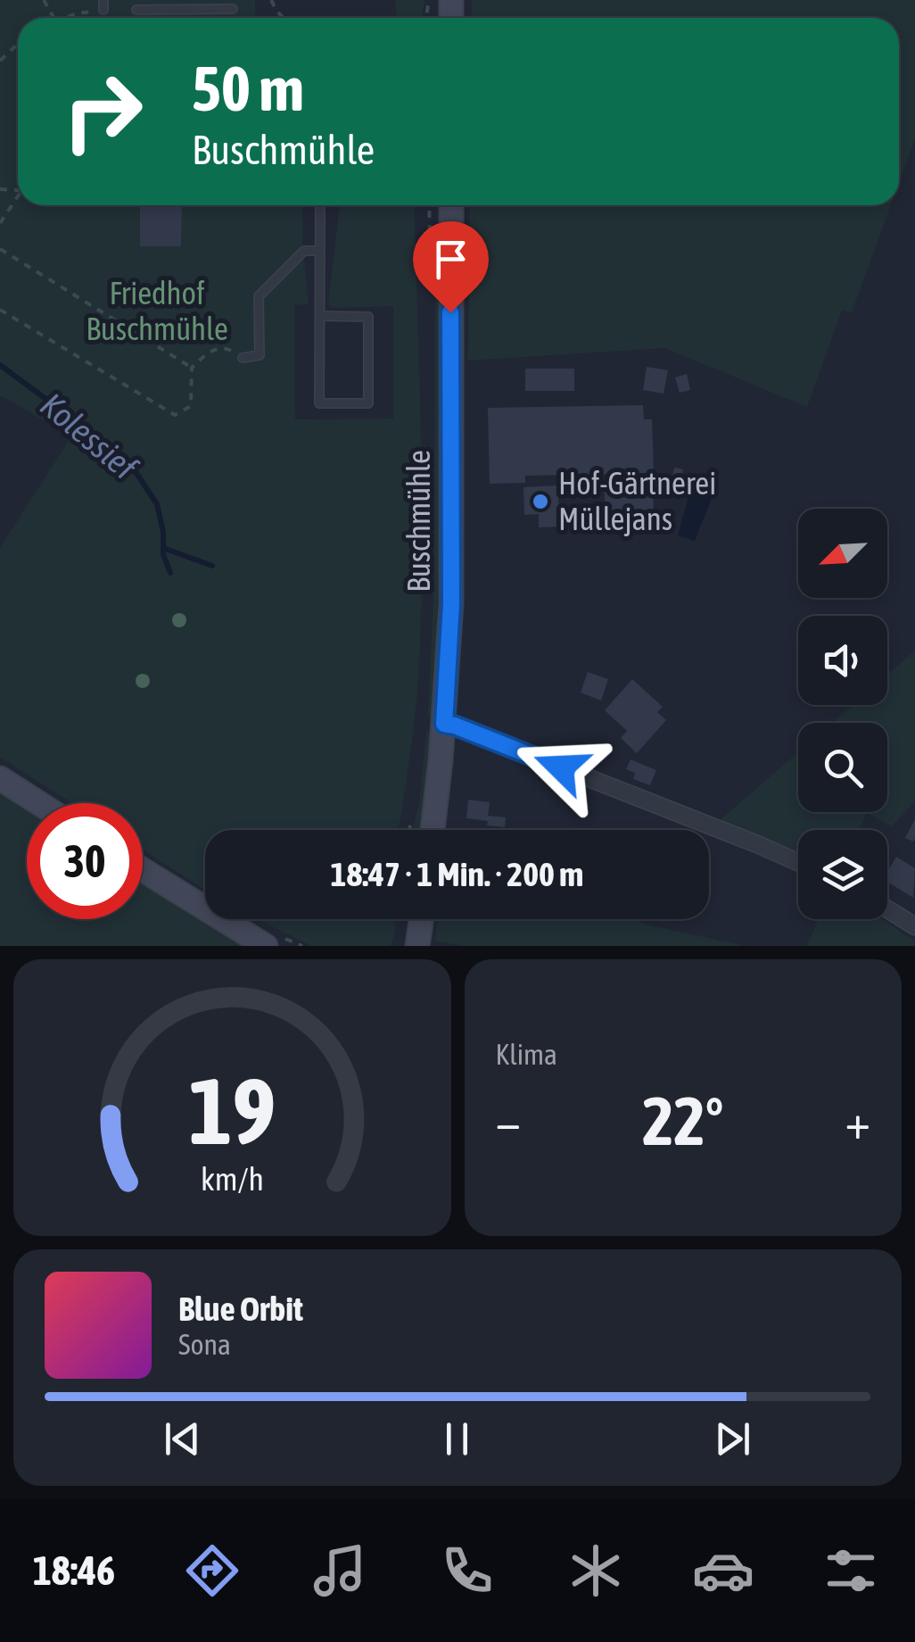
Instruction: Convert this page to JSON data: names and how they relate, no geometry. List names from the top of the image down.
{
  "streets": {
    "main road": ["Buschmühle"]
  },
  "water": ["Kolessief"],
  "parks": ["Friedhof Buschmühle"],
  "places": ["Hof-Gärtnerei Müllejans"],
  "north": "bottom left",
  "page": {
    "turn": ["50 m", "Buschmühle"],
    "limit": "30",
    "trip": "18:47 · 1 Min. · 200 m",
    "tile": "Klima",
    "heat": ["−", "22°", "+"],
    "song": ["Blue Orbit", "Sona"],
    "tabs": "18:46",
    "gauge": ["19", "km/h"]
  }
}
